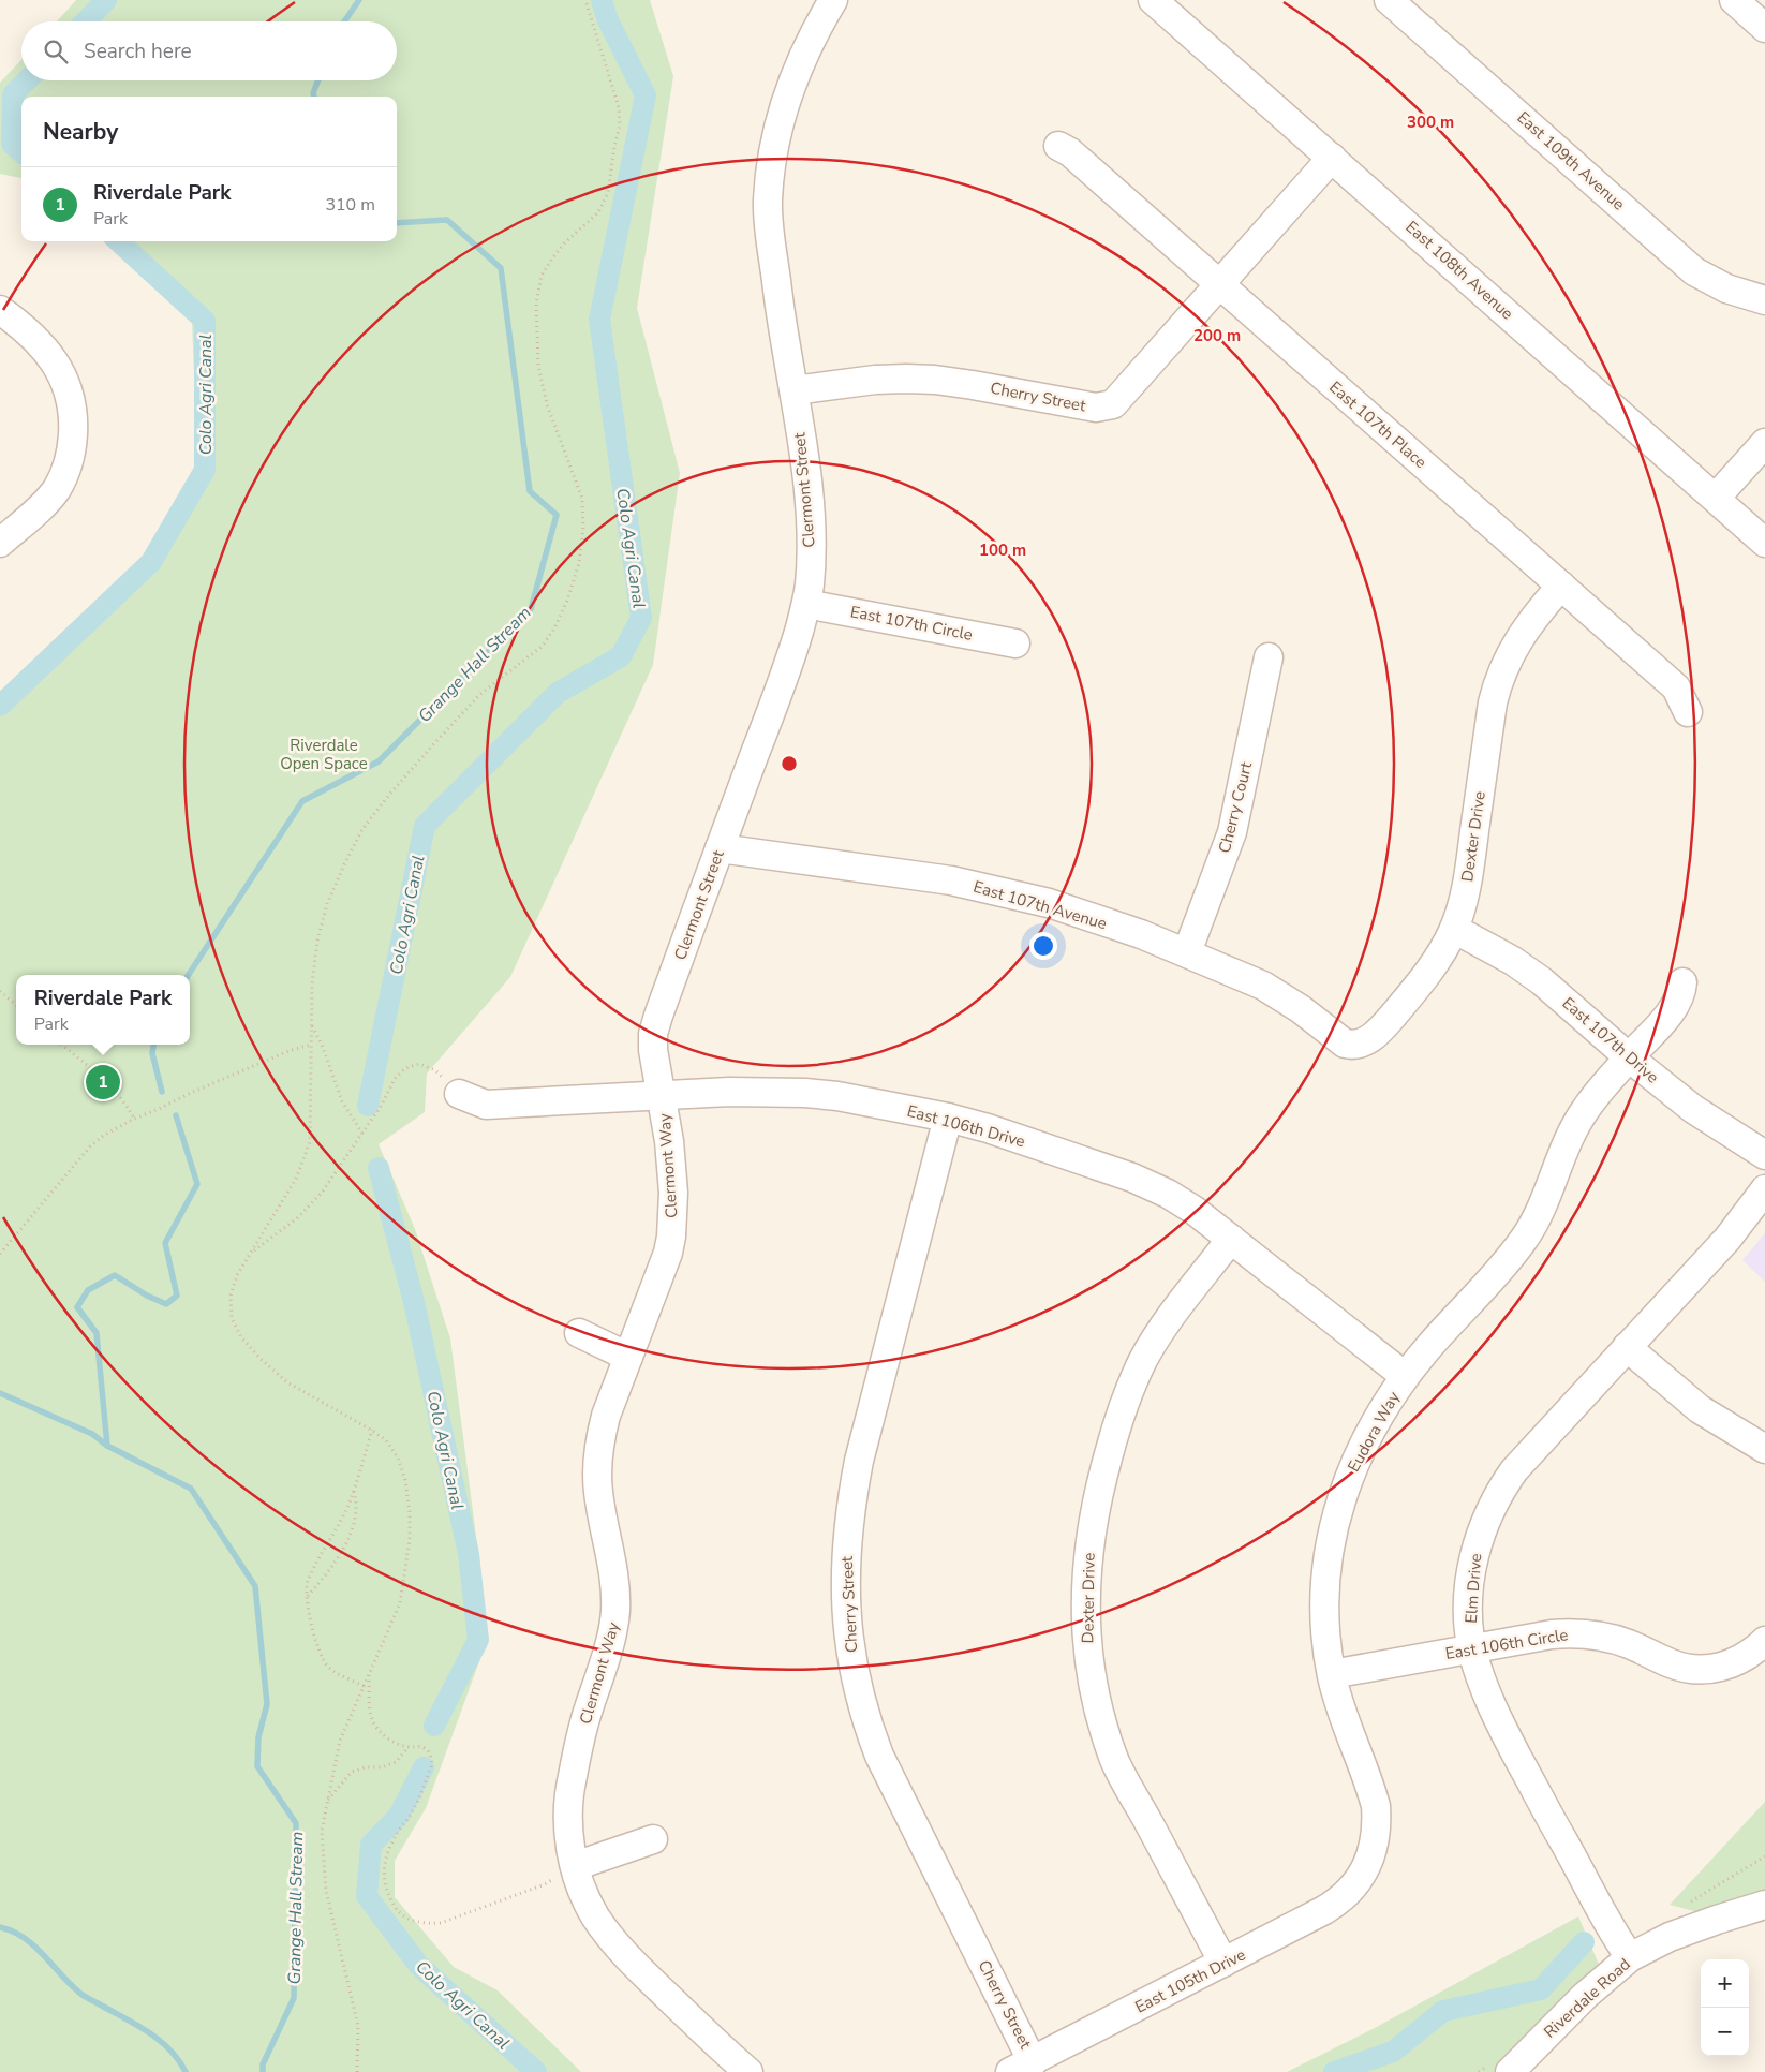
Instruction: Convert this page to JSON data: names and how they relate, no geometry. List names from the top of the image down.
{
  "streets": {
    "street": [
      "East 109th Avenue",
      "East 108th Avenue",
      "Cherry Street",
      "East 107th Place",
      "Clermont Street",
      "East 107th Circle",
      "Cherry Court",
      "Dexter Drive",
      "East 107th Avenue",
      "East 107th Drive",
      "East 106th Drive",
      "Clermont Way",
      "Eudora Way",
      "Elm Drive",
      "East 106th Circle",
      "East 105th Drive",
      "Riverdale Road"
    ]
  },
  "crossings": [
    ["East 108th Avenue", "Cherry Street"],
    ["Cherry Street", "East 107th Place"],
    ["Cherry Street", "Clermont Street"],
    ["Cherry Street", "East 106th Drive"],
    ["Cherry Street", "East 105th Drive"],
    ["East 107th Place", "Dexter Drive"],
    ["Clermont Street", "East 107th Circle"],
    ["Clermont Street", "East 107th Avenue"],
    ["Clermont Street", "East 106th Drive"],
    ["Clermont Street", "Clermont Way"],
    ["Cherry Court", "East 107th Avenue"],
    ["Dexter Drive", "East 107th Avenue"],
    ["Dexter Drive", "East 107th Drive"],
    ["Dexter Drive", "East 106th Drive"],
    ["Dexter Drive", "East 105th Drive"],
    ["East 107th Drive", "Eudora Way"],
    ["East 106th Drive", "Clermont Way"],
    ["East 106th Drive", "Eudora Way"],
    ["Eudora Way", "East 106th Circle"],
    ["Eudora Way", "East 105th Drive"],
    ["Elm Drive", "East 106th Circle"],
    ["Elm Drive", "Riverdale Road"]
  ],
  "water": ["Colo Agri Canal", "Grange Hall Stream"],
  "parks": ["Riverdale Open Space"],
  "page": {
    "search": "Search here",
    "heading": "Nearby",
    "list": [
      {
        "mark": "1",
        "name": "Riverdale Park",
        "note": "Park",
        "value": "310 m"
      }
    ],
    "popup": ["Riverdale Park", "Park"],
    "pins": "1",
    "map_buttons": ["+", "−"]
  },
  "rings": ["300 m", "200 m", "100 m"]
}
